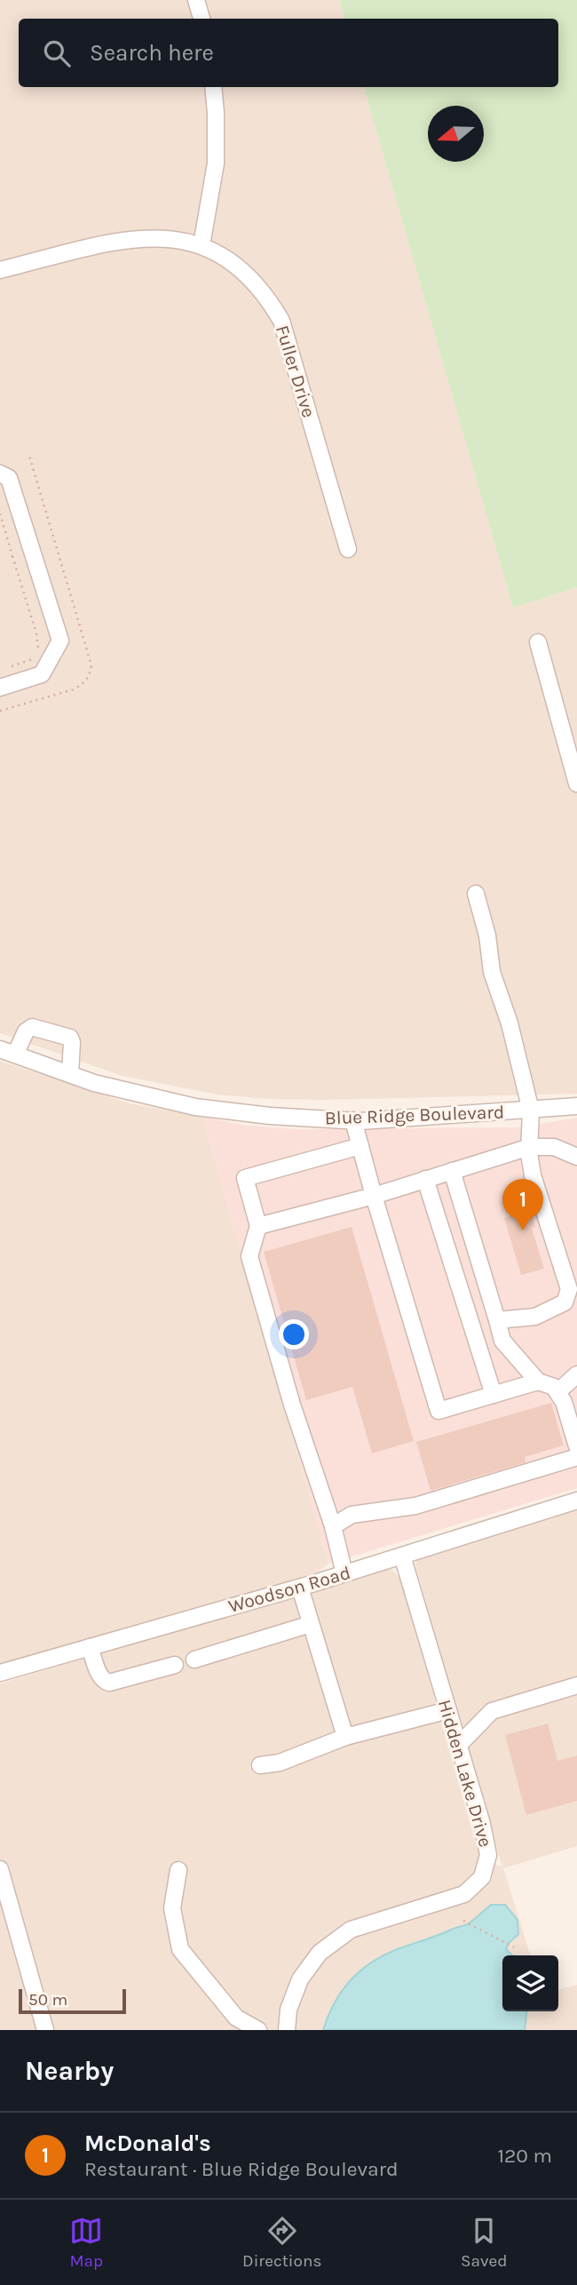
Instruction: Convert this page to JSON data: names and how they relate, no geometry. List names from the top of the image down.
{
  "streets": {
    "street": [
      "Fuller Drive",
      "Blue Ridge Boulevard",
      "Woodson Road",
      "Hidden Lake Drive"
    ]
  },
  "crossings": [
    ["Woodson Road", "Hidden Lake Drive"]
  ],
  "scale_bar": "50 m",
  "north": "left",
  "page": {
    "search": "Search here",
    "pins": "1",
    "scale": "50 m",
    "heading": "Nearby",
    "list": [
      {
        "mark": "1",
        "name": "McDonald's",
        "note": "Restaurant · Blue Ridge Boulevard",
        "value": "120 m"
      }
    ],
    "nav": ["Map", "Directions", "Saved"]
  }
}
